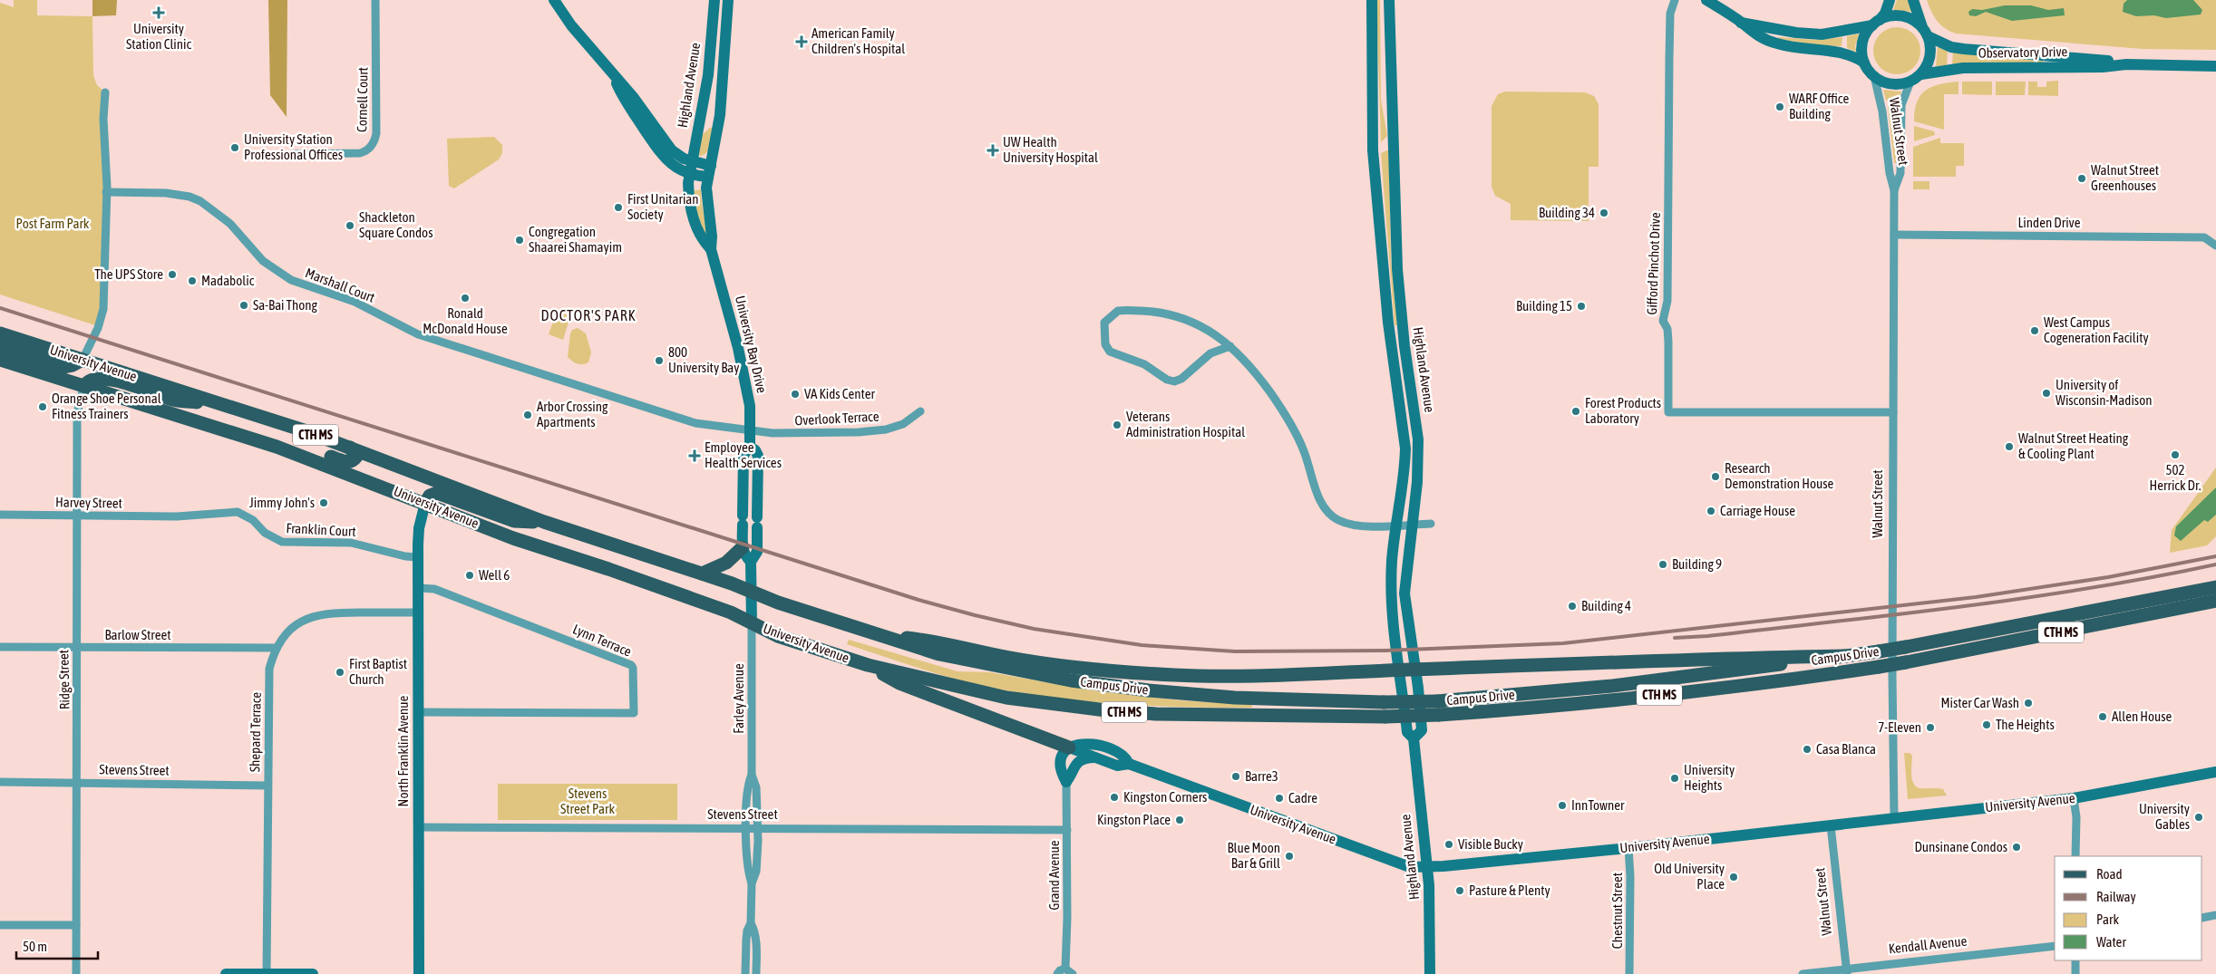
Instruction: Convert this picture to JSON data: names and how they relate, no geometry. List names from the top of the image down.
{
  "streets": {
    "main road": ["University Avenue", "CTH MS", "Campus Drive"],
    "street": [
      "Observatory Drive",
      "Highland Avenue",
      "Cornell Court",
      "Walnut Street",
      "Linden Drive",
      "Gifford Pinchot Drive",
      "Marshall Court",
      "University Bay Drive",
      "Overlook Terrace",
      "Harvey Street",
      "Franklin Court",
      "Barlow Street",
      "Lynn Terrace",
      "Ridge Street",
      "Farley Avenue",
      "Shepard Terrace",
      "North Franklin Avenue",
      "Stevens Street",
      "Grand Avenue",
      "Chestnut Street",
      "Kendall Avenue"
    ]
  },
  "crossings": [
    ["Observatory Drive", "Walnut Street"],
    ["Highland Avenue", "University Bay Drive"],
    ["Highland Avenue", "University Avenue"],
    ["Walnut Street", "Linden Drive"],
    ["Walnut Street", "Gifford Pinchot Drive"],
    ["Walnut Street", "University Avenue"],
    ["Walnut Street", "Kendall Avenue"],
    ["Marshall Court", "University Bay Drive"],
    ["Marshall Court", "Overlook Terrace"],
    ["University Bay Drive", "University Avenue"],
    ["University Bay Drive", "Overlook Terrace"],
    ["University Bay Drive", "Campus Drive"],
    ["University Bay Drive", "Farley Avenue"],
    ["University Avenue", "Campus Drive"],
    ["University Avenue", "Ridge Street"],
    ["University Avenue", "Farley Avenue"],
    ["University Avenue", "North Franklin Avenue"],
    ["University Avenue", "Chestnut Street"],
    ["Harvey Street", "Franklin Court"],
    ["Harvey Street", "Ridge Street"],
    ["Franklin Court", "North Franklin Avenue"],
    ["Barlow Street", "Ridge Street"],
    ["Barlow Street", "Shepard Terrace"],
    ["Lynn Terrace", "North Franklin Avenue"],
    ["Ridge Street", "Stevens Street"],
    ["Farley Avenue", "Stevens Street"],
    ["Shepard Terrace", "North Franklin Avenue"],
    ["Shepard Terrace", "Stevens Street"],
    ["North Franklin Avenue", "Stevens Street"],
    ["Stevens Street", "Grand Avenue"]
  ],
  "districts": ["DOCTOR'S PARK"],
  "parks": ["Post Farm Park", "Stevens Street Park"],
  "places": {
    "health": [
      "University Station Clinic",
      "American Family Children's Hospital",
      "UW Health University Hospital",
      "Employee Health Services"
    ],
    "other": [
      "WARF Office Building",
      "University Station Professional Offices",
      "Walnut Street Greenhouses",
      "First Unitarian Society",
      "Building 34",
      "Shackleton Square Condos",
      "Congregation Shaarei Shamayim",
      "The UPS Store",
      "Madabolic",
      "Ronald McDonald House",
      "Sa-Bai Thong",
      "Building 15",
      "West Campus Cogeneration Facility",
      "800 University Bay",
      "University of Wisconsin-Madison",
      "VA Kids Center",
      "Orange Shoe Personal Fitness Trainers",
      "Forest Products Laboratory",
      "Arbor Crossing Apartments",
      "Veterans Administration Hospital",
      "Walnut Street Heating & Cooling Plant",
      "502 Herrick Dr.",
      "Research Demonstration House",
      "Jimmy John's",
      "Carriage House",
      "Building 9",
      "Well 6",
      "Building 4",
      "First Baptist Church",
      "Mister Car Wash",
      "Allen House",
      "The Heights",
      "7-Eleven",
      "Casa Blanca",
      "Barre3",
      "University Heights",
      "Kingston Corners",
      "Cadre",
      "InnTowner",
      "University Gables",
      "Kingston Place",
      "Visible Bucky",
      "Dunsinane Condos",
      "Blue Moon Bar & Grill",
      "Old University Place",
      "Pasture & Plenty"
    ]
  },
  "legend": [
    "Road",
    "Railway",
    "Park",
    "Water"
  ],
  "scale_bar": "50 m"
}
